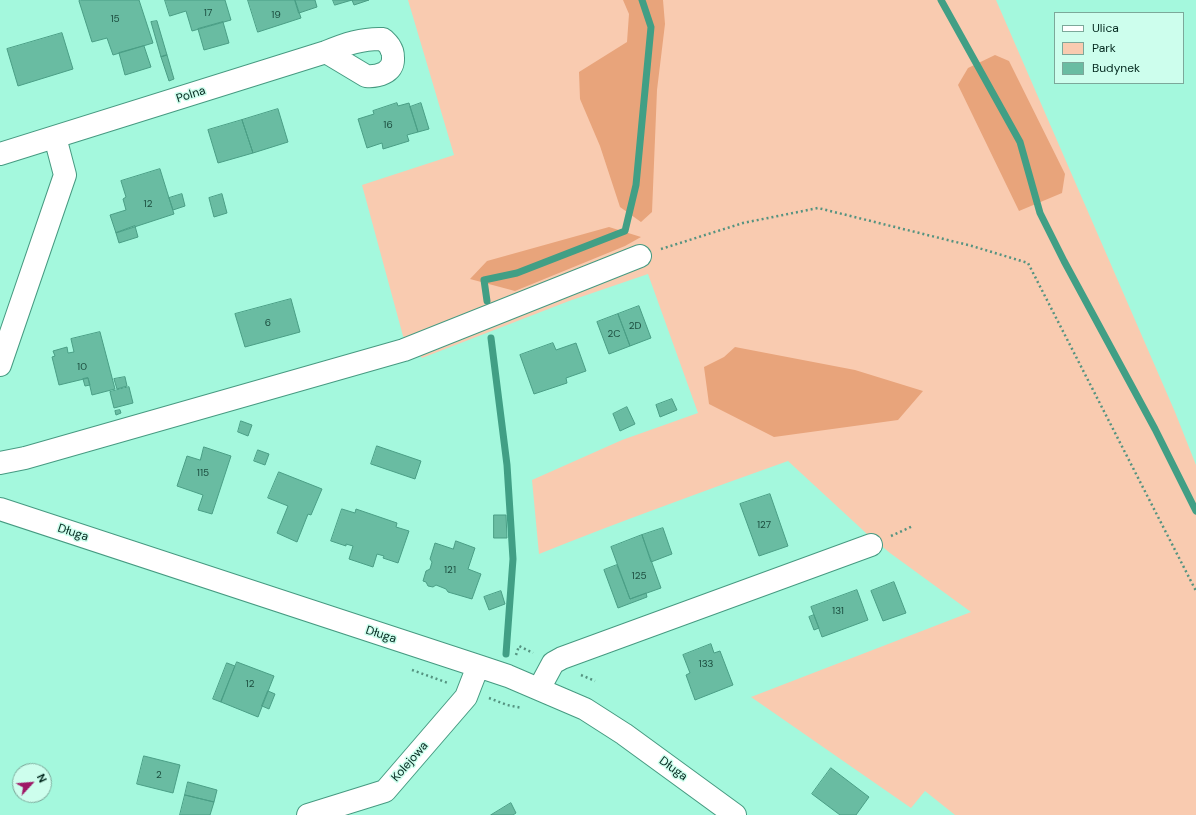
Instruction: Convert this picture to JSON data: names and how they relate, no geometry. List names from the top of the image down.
{
  "streets": {
    "street": ["Polna", "Długa", "Kolejowa"]
  },
  "crossings": [
    ["Długa", "Kolejowa"]
  ],
  "house_numbers": [
    "17",
    "19",
    "15",
    "16",
    "12",
    "6",
    "2D",
    "2C",
    "10",
    "115",
    "127",
    "121",
    "125",
    "131",
    "133",
    "12",
    "2"
  ],
  "legend": ["Ulica", "Park", "Budynek"],
  "north": "top right"
}
